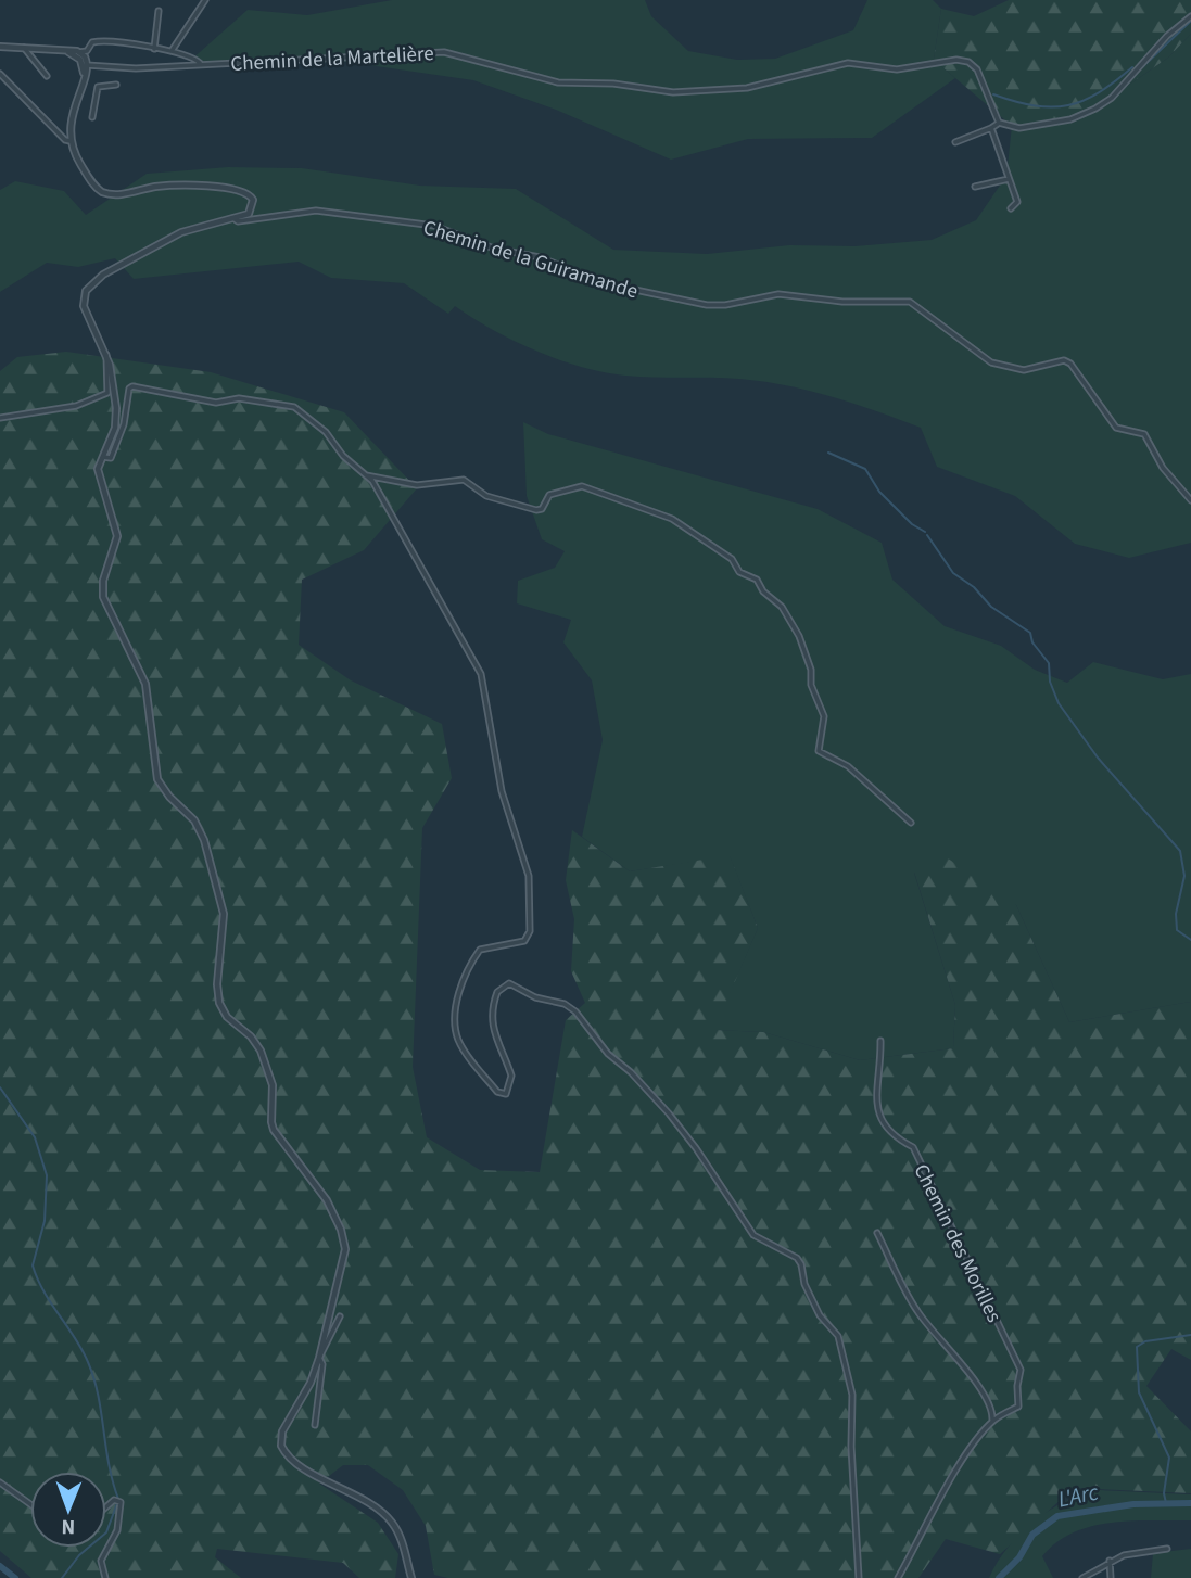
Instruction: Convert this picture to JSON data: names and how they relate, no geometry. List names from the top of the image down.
{
  "streets": {
    "street": ["Chemin de la Martelière", "Chemin de la Guiramande", "Chemin des Morilles"]
  },
  "water": ["L'Arc"],
  "north": "bottom"
}
